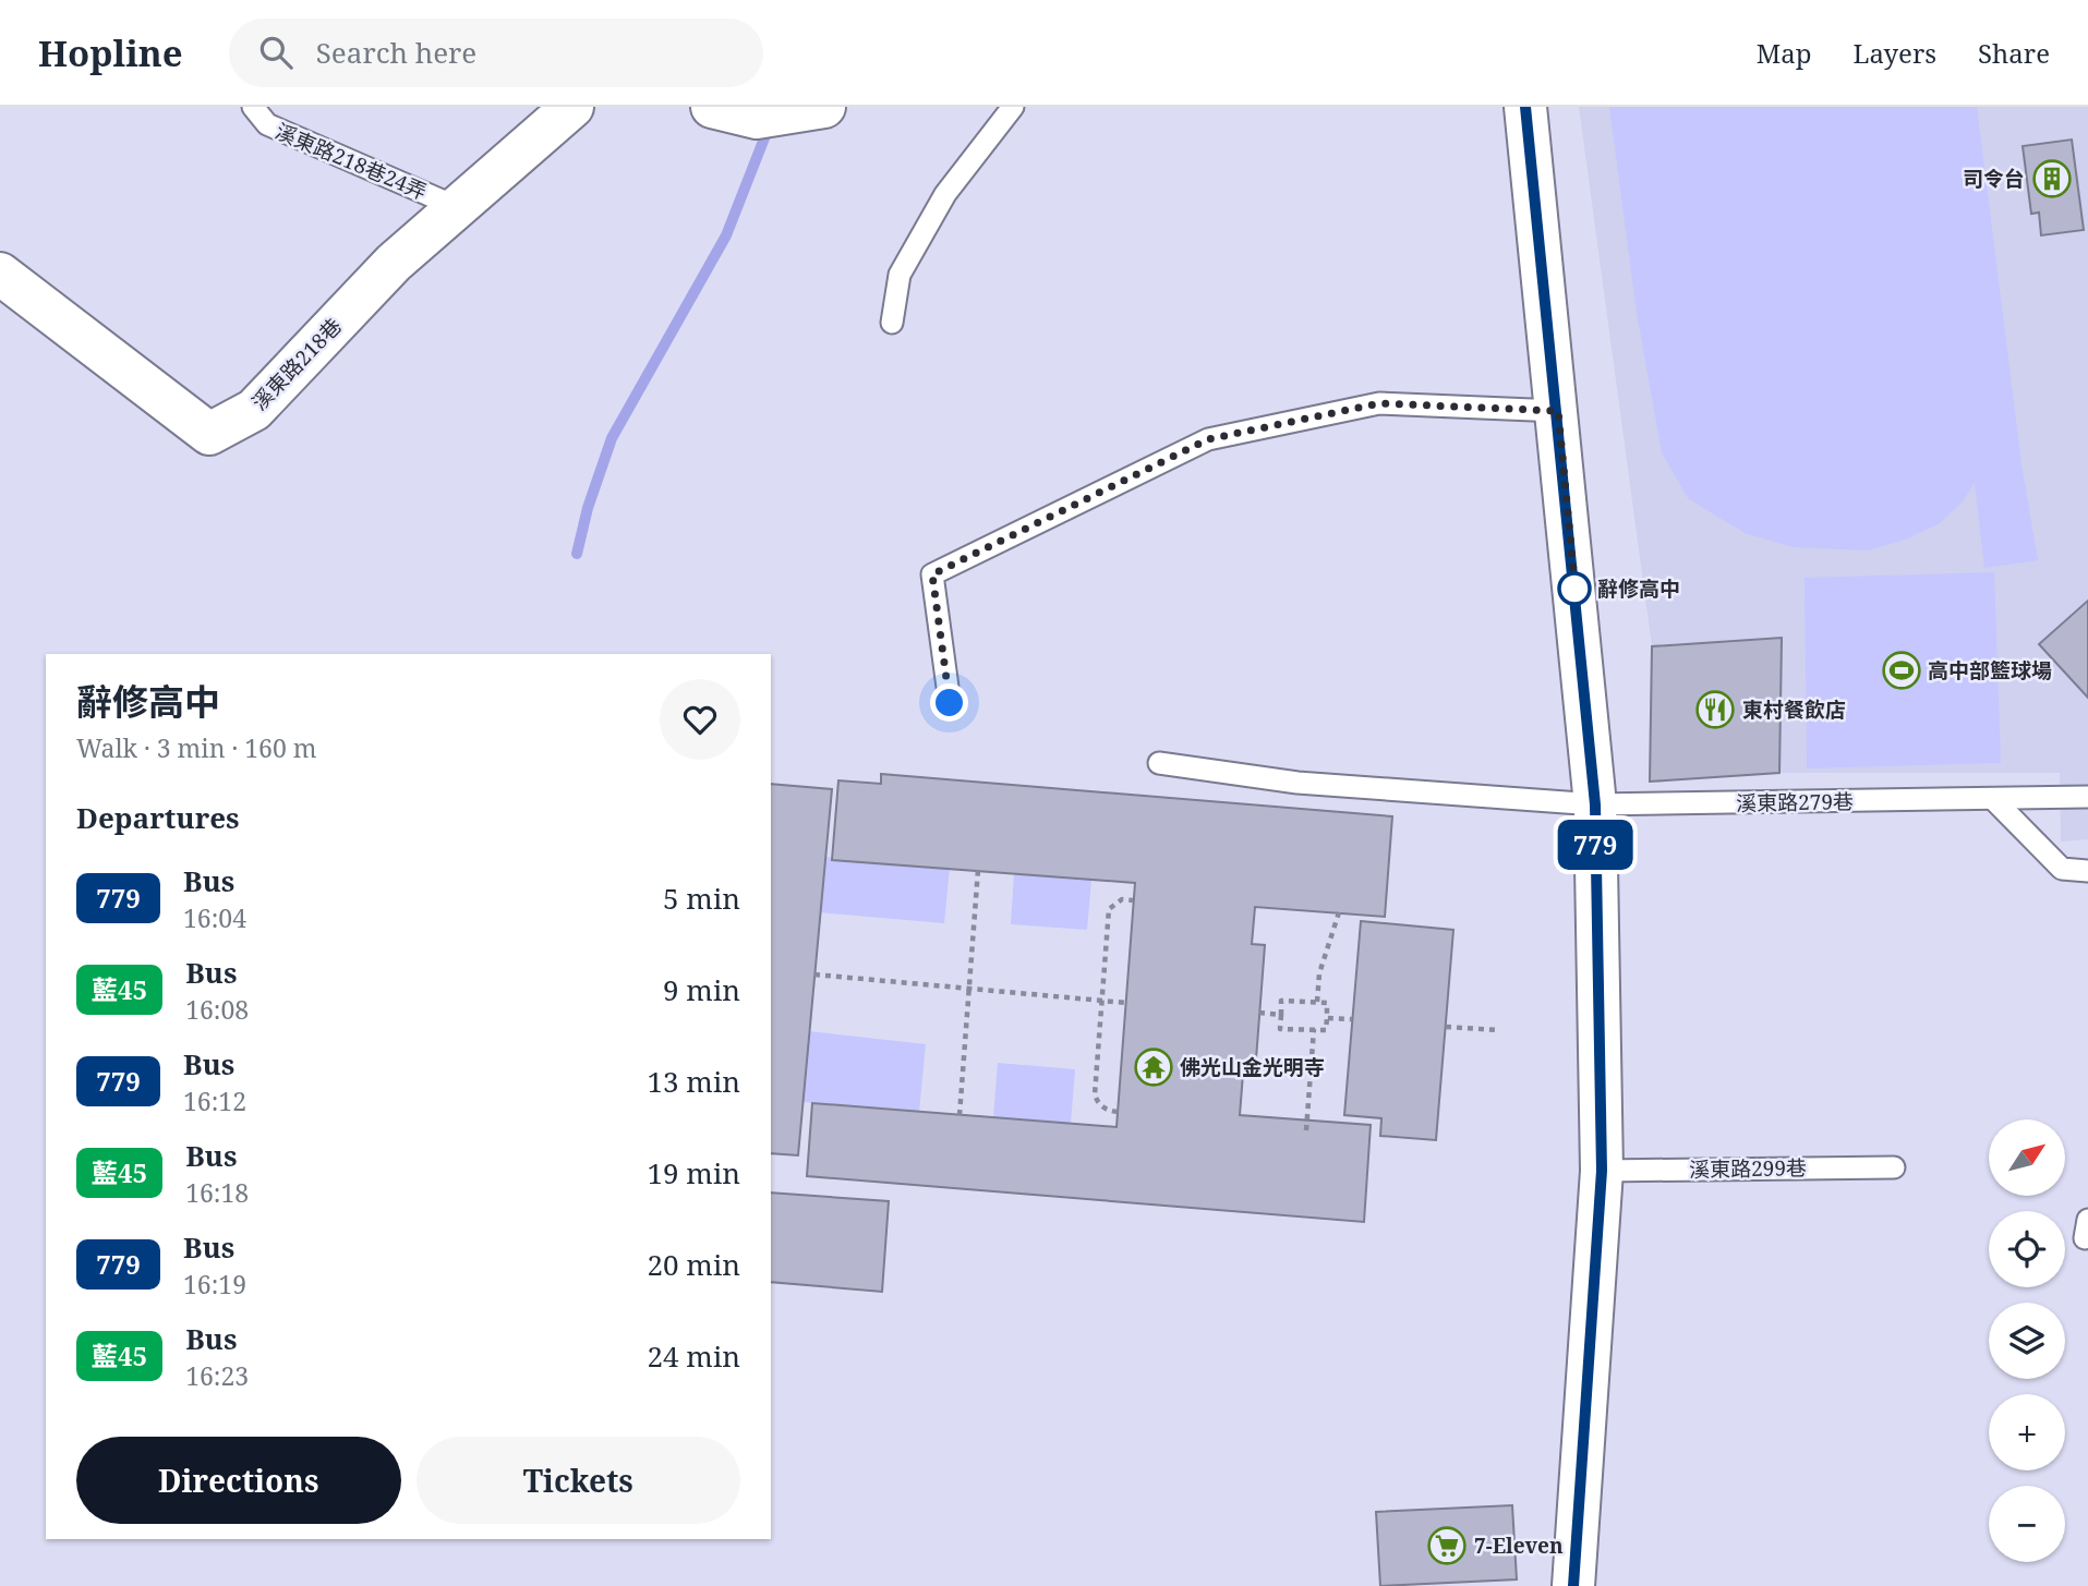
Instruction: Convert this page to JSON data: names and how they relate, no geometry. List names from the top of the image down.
{
  "streets": {
    "main road": ["溪東路218巷"],
    "lane": ["溪東路218巷24弄", "溪東路279巷", "溪東路299巷"]
  },
  "crossings": [
    ["溪東路218巷24弄", "溪東路218巷"]
  ],
  "places": {
    "building": ["司令台"],
    "other": ["辭修高中"],
    "sports": ["高中部籃球場"],
    "restaurant": ["東村餐飲店"],
    "temple": ["佛光山金光明寺"],
    "supermarket": ["7-Eleven"]
  },
  "lines": ["bus line 779"],
  "north": "top right",
  "page": {
    "header": "Hopline",
    "search": "Search here",
    "nav": ["Map", "Layers", "Share"],
    "on_map": "779",
    "heading": [
      ["辭修高中", "Walk · 3 min · 160 m"],
      "Departures"
    ],
    "list": [
      {
        "mark": "779",
        "name": "Bus",
        "note": "16:04",
        "value": "5 min"
      },
      {
        "mark": "藍45",
        "name": "Bus",
        "note": "16:08",
        "value": "9 min"
      },
      {
        "mark": "779",
        "name": "Bus",
        "note": "16:12",
        "value": "13 min"
      },
      {
        "mark": "藍45",
        "name": "Bus",
        "note": "16:18",
        "value": "19 min"
      },
      {
        "mark": "779",
        "name": "Bus",
        "note": "16:19",
        "value": "20 min"
      },
      {
        "mark": "藍45",
        "name": "Bus",
        "note": "16:23",
        "value": "24 min"
      }
    ],
    "map_buttons": ["+", "−"],
    "buttons": ["Directions", "Tickets"]
  }
}
